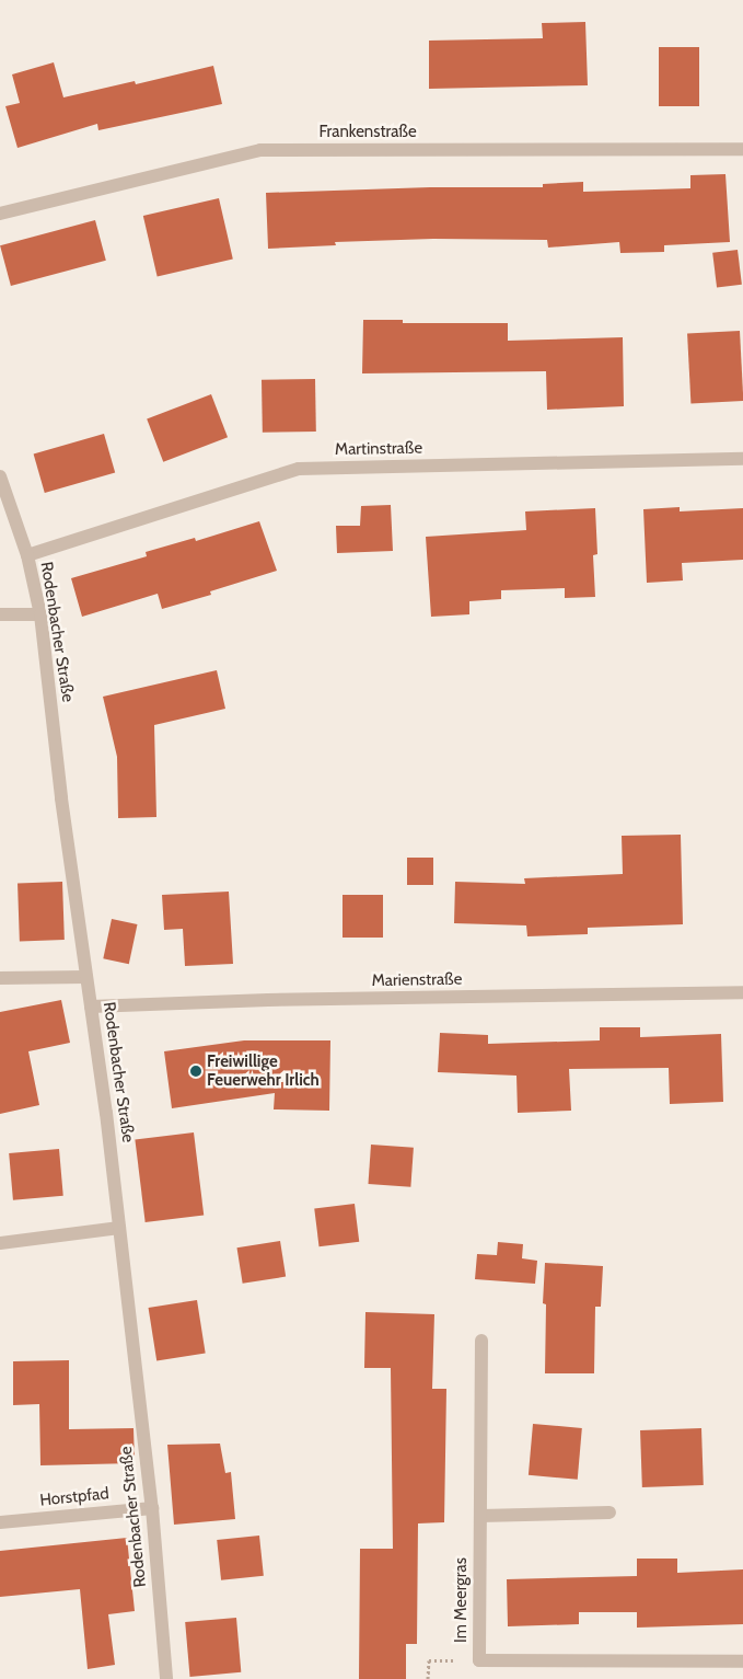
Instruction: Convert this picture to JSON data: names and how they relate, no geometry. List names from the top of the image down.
{
  "streets": {
    "street": [
      "Frankenstraße",
      "Martinstraße",
      "Rodenbacher Straße",
      "Marienstraße",
      "Horstpfad",
      "Im Meergras"
    ]
  },
  "crossings": [
    ["Martinstraße", "Rodenbacher Straße"],
    ["Rodenbacher Straße", "Marienstraße"],
    ["Rodenbacher Straße", "Horstpfad"]
  ],
  "places": ["Freiwillige Feuerwehr Irlich"]
}
